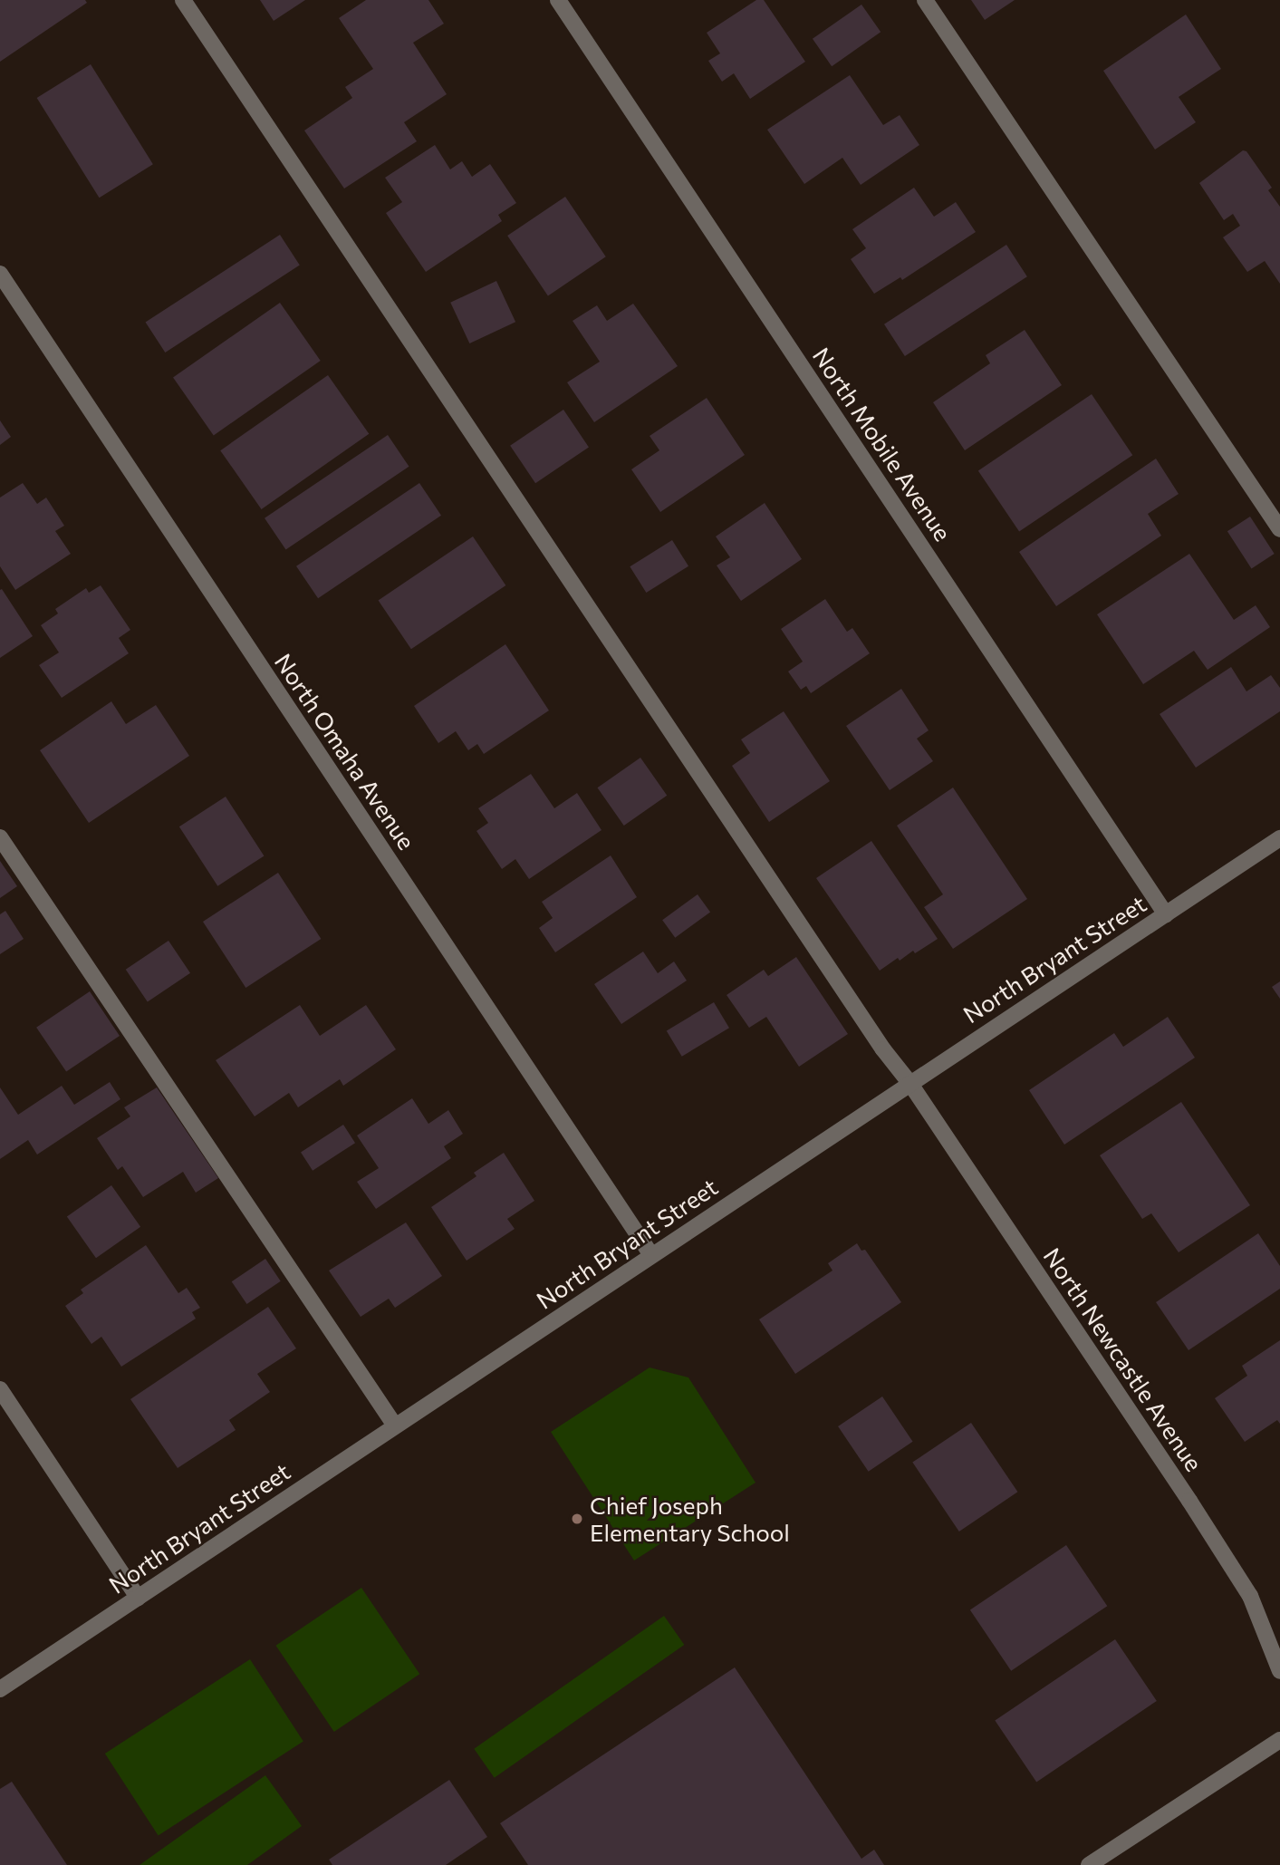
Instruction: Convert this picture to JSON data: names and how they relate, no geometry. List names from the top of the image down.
{
  "streets": {
    "street": [
      "North Mobile Avenue",
      "North Omaha Avenue",
      "North Bryant Street",
      "North Newcastle Avenue"
    ]
  },
  "crossings": [
    ["North Mobile Avenue", "North Bryant Street"],
    ["North Omaha Avenue", "North Bryant Street"],
    ["North Bryant Street", "North Newcastle Avenue"]
  ],
  "places": ["Chief Joseph Elementary School"]
}
